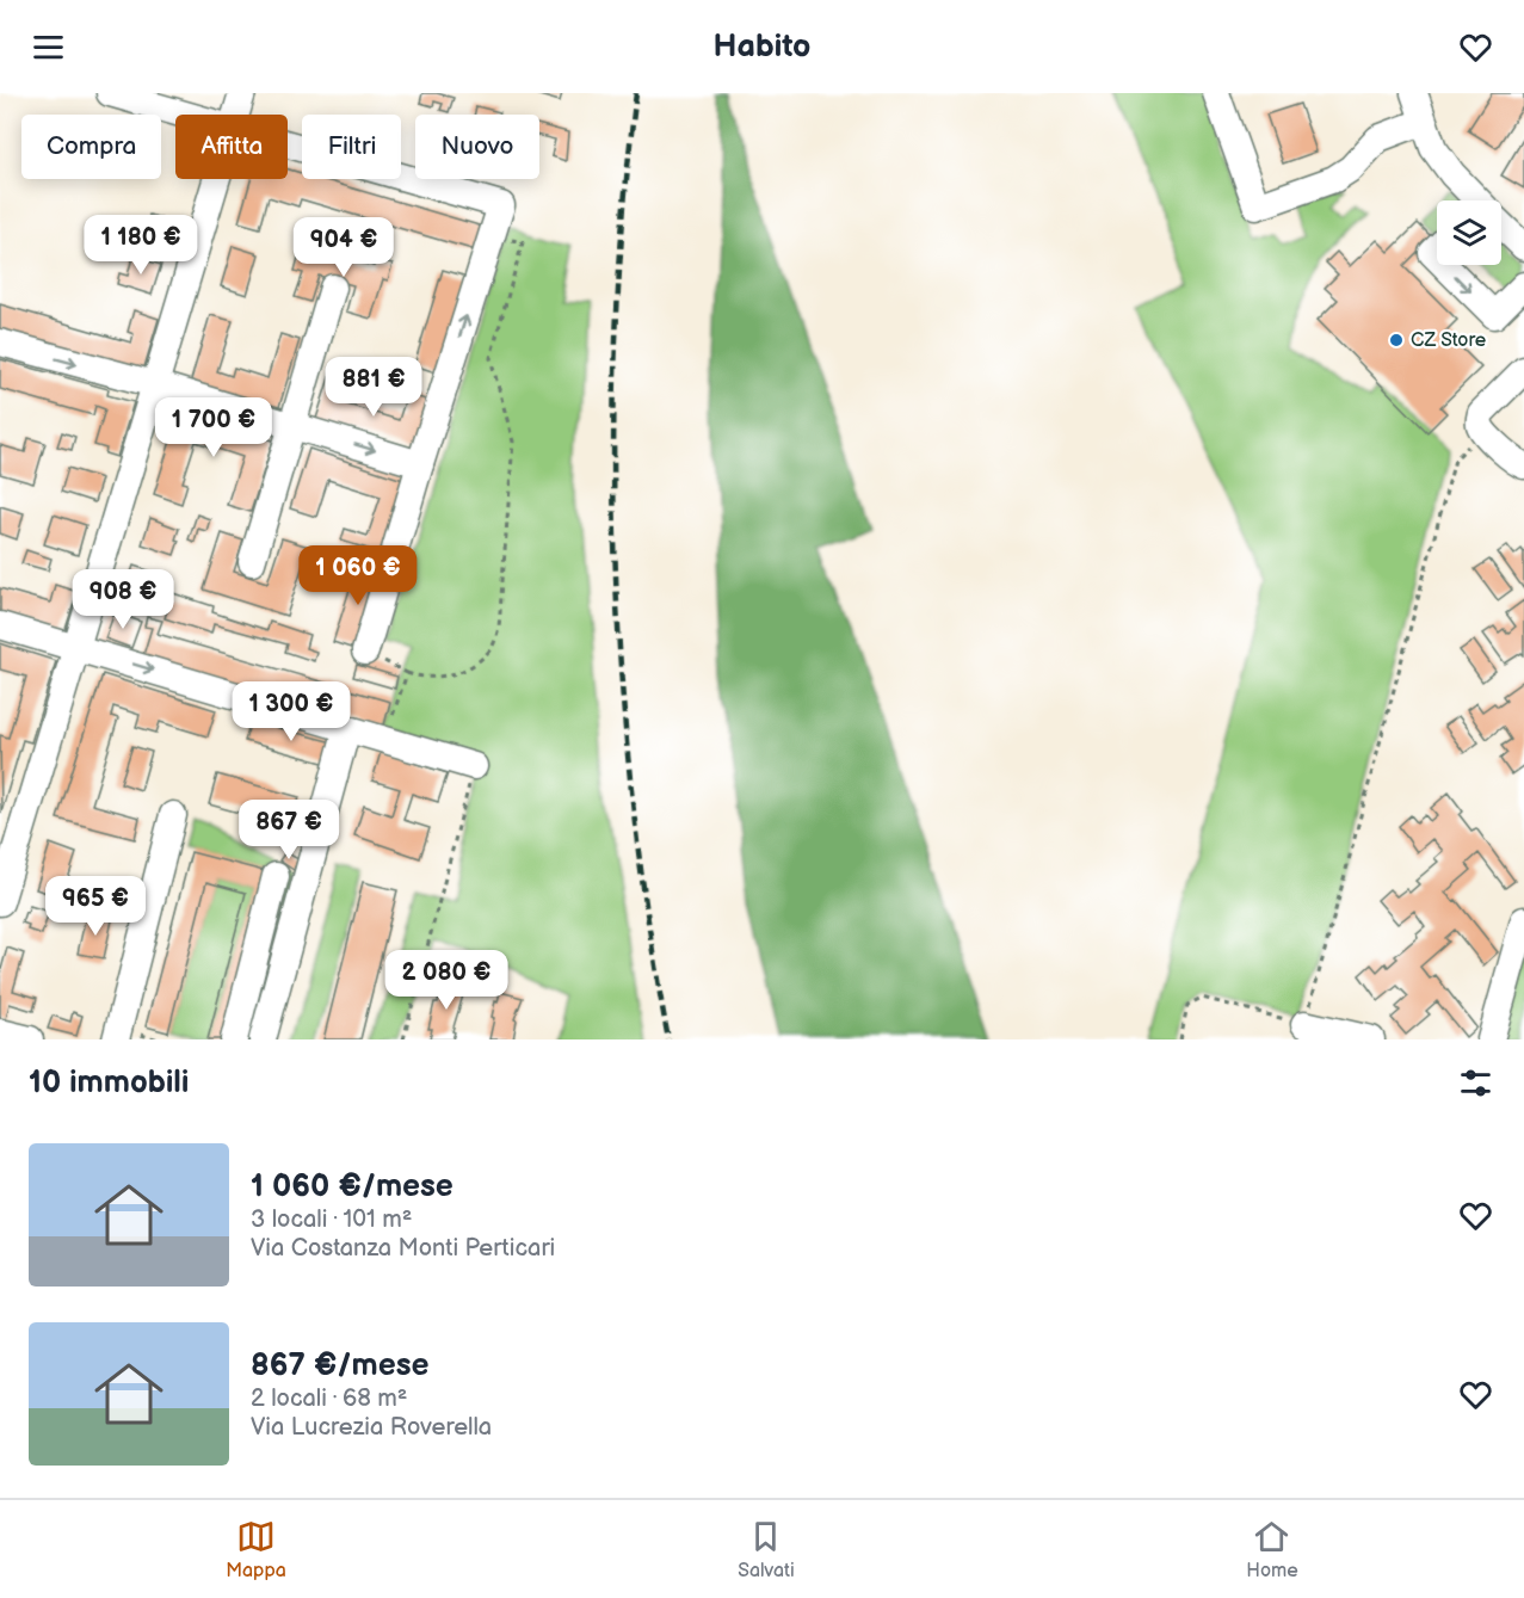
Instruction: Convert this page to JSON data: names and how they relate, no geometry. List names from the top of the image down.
{
  "places": ["CZ Store"],
  "page": {
    "header": "Habito",
    "chip": [
      "Compra",
      "Affitta",
      "Filtri",
      "Nuovo"
    ],
    "price": [
      "1 180 €",
      "904 €",
      "881 €",
      "1 700 €",
      "1 060 €",
      "908 €",
      "1 300 €",
      "867 €",
      "965 €",
      "2 080 €"
    ],
    "heading": "10 immobili",
    "list": [
      {
        "name": "1 060 €/mese",
        "note": "3 locali · 101 m² · Via Costanza Monti Perticari"
      },
      {
        "name": "867 €/mese",
        "note": "2 locali · 68 m² · Via Lucrezia Roverella"
      }
    ],
    "tabs": ["Mappa", "Salvati", "Home"]
  }
}
